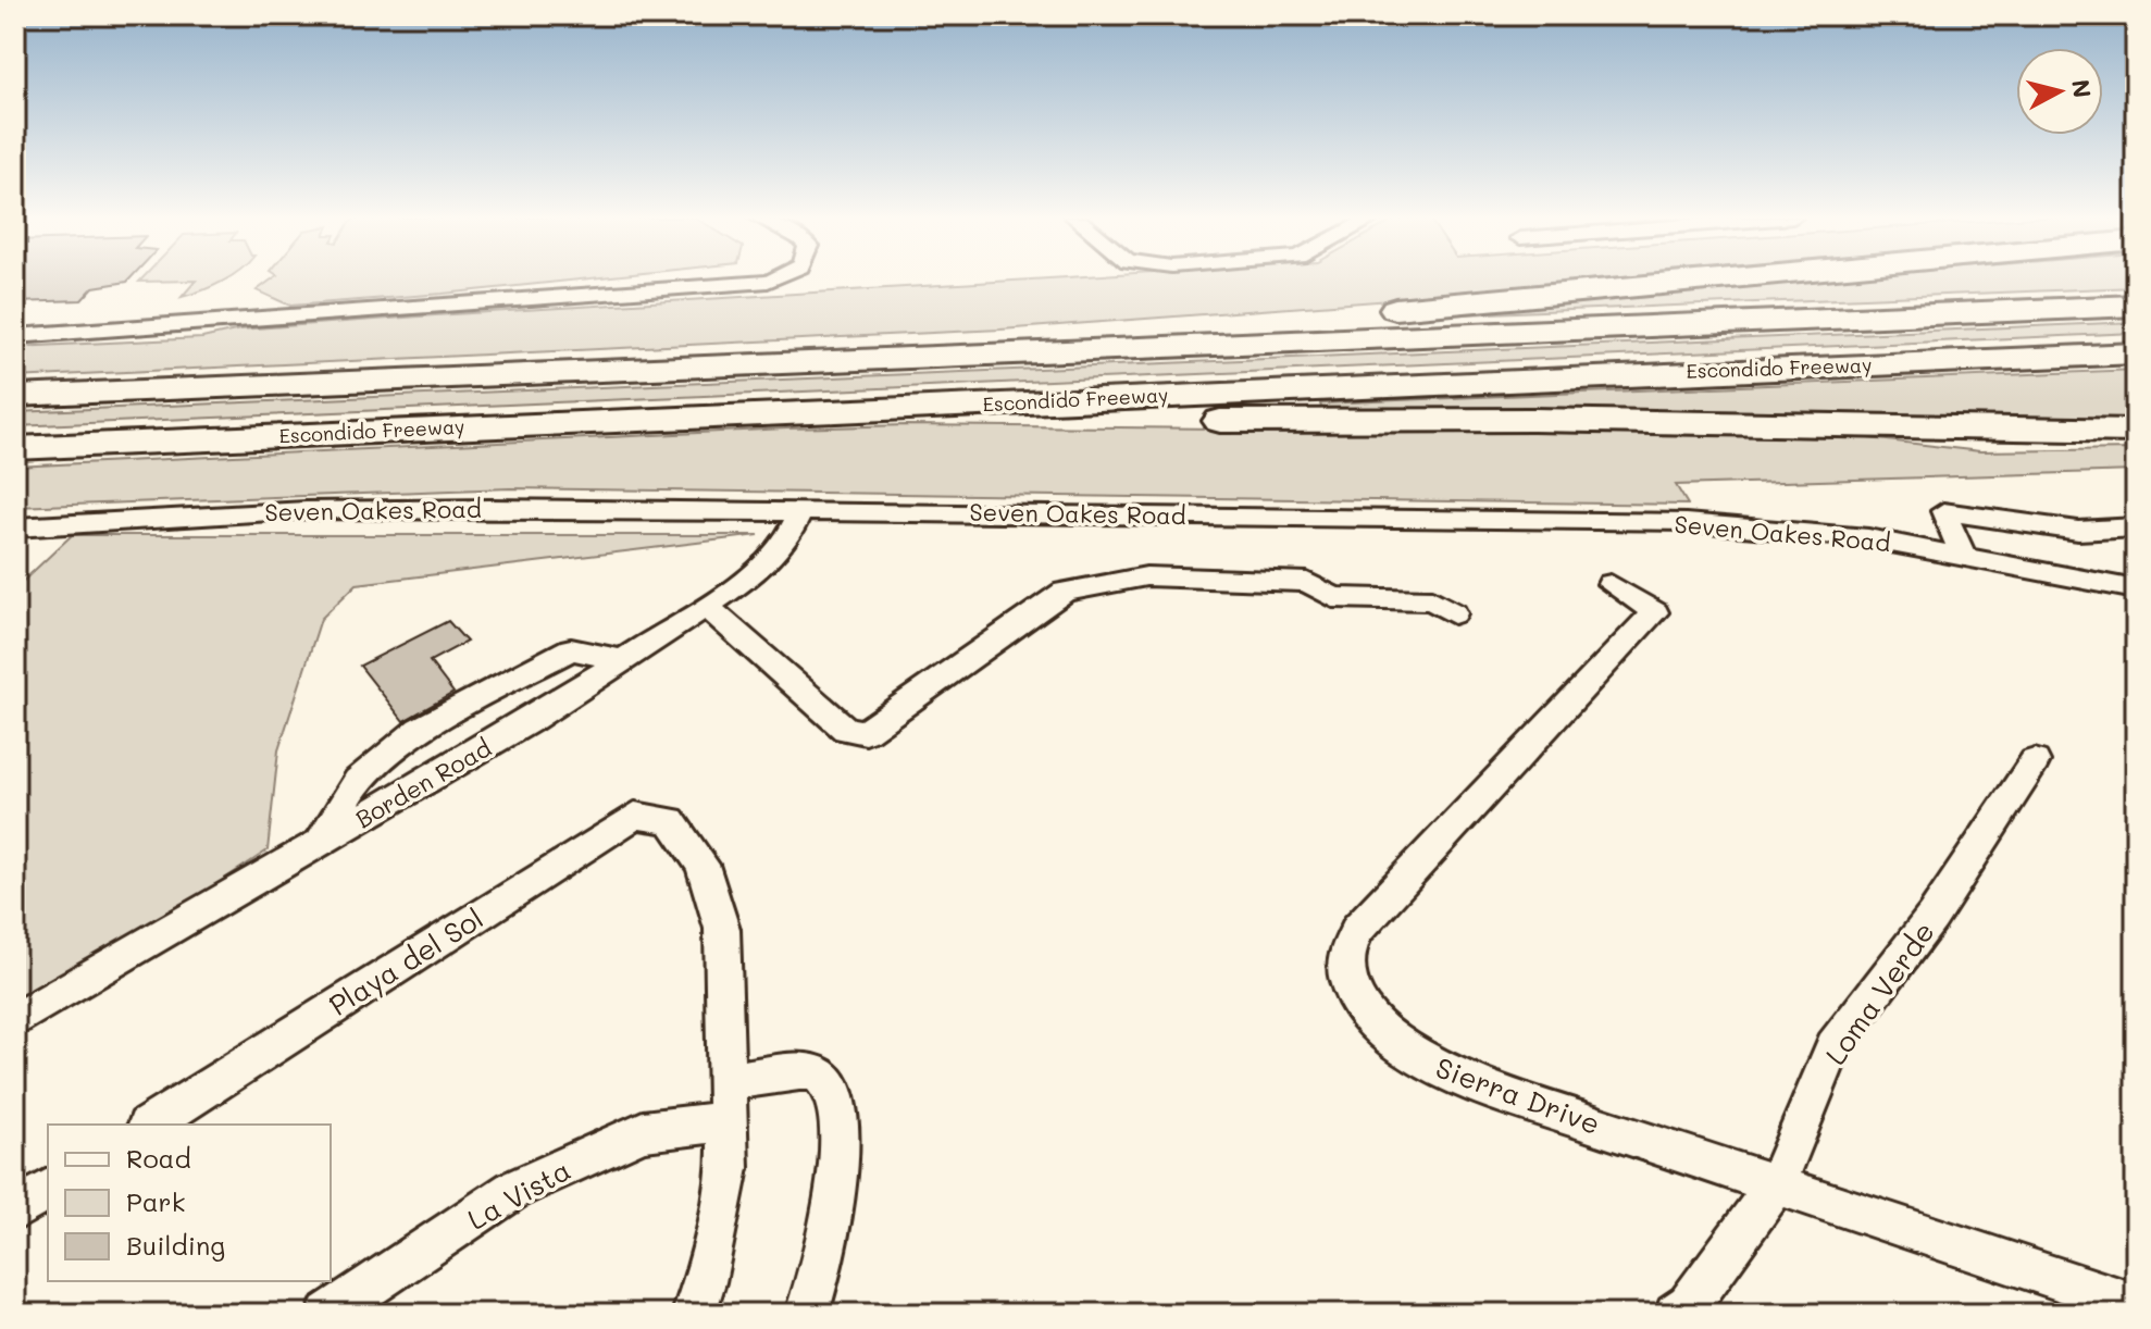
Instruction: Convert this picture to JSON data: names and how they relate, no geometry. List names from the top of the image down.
{
  "streets": {
    "highway": ["Escondido Freeway"],
    "street": [
      "Seven Oakes Road",
      "Borden Road",
      "Playa del Sol",
      "Loma Verde",
      "Sierra Drive",
      "La Vista"
    ]
  },
  "crossings": [
    ["Seven Oakes Road", "Borden Road"],
    ["Playa del Sol", "La Vista"],
    ["Loma Verde", "Sierra Drive"]
  ],
  "legend": ["Road", "Park", "Building"],
  "north": "right"
}
